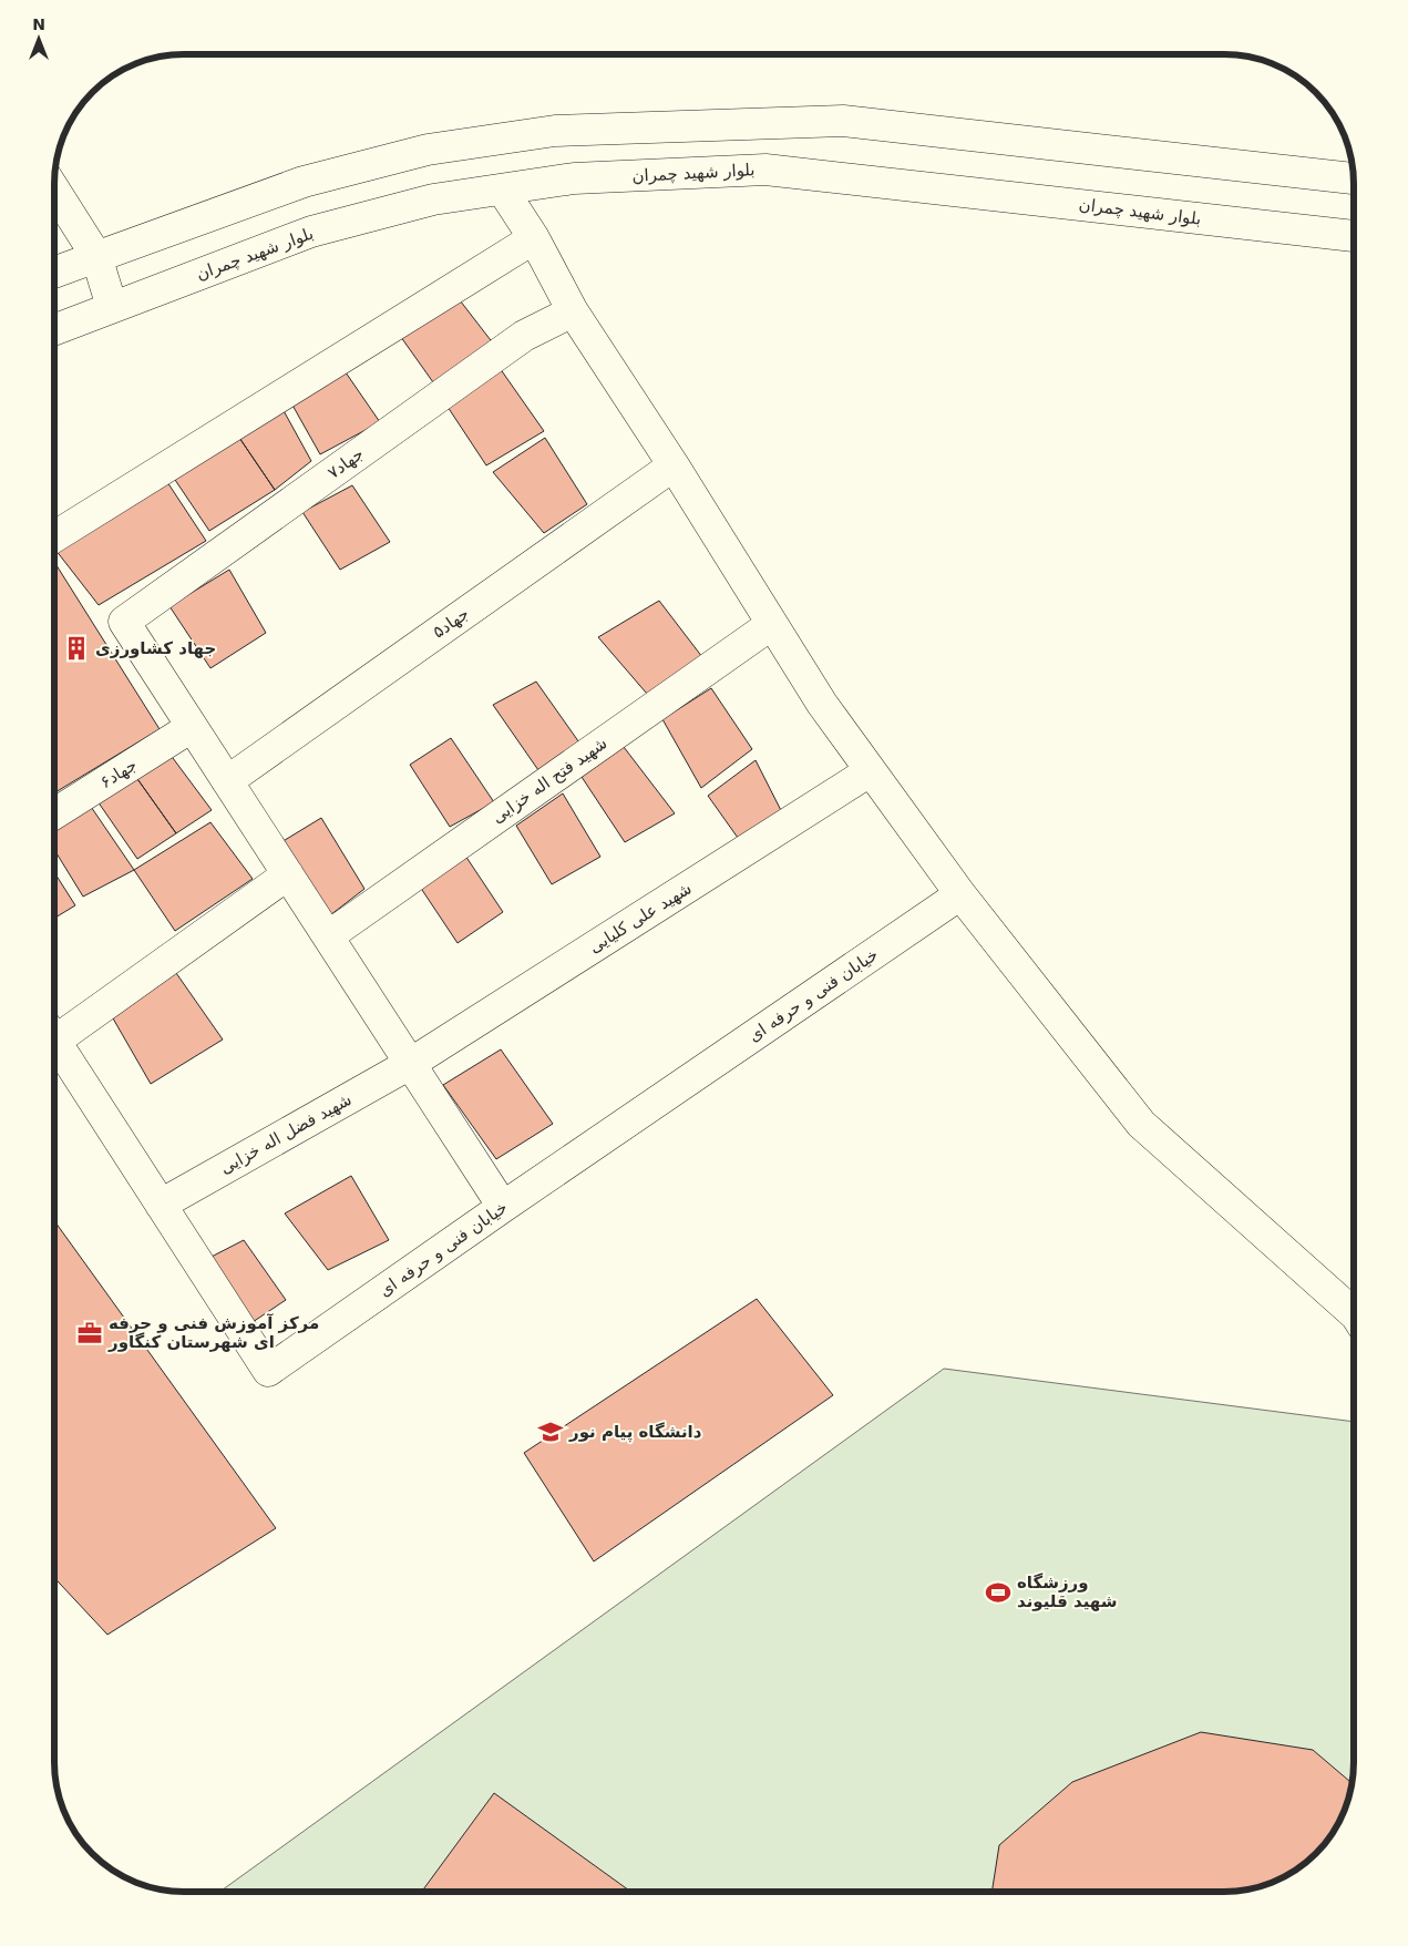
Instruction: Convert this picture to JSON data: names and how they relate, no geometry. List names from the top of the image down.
{
  "streets": {
    "street": [
      "بلوار شهید چمران",
      "جهاد۷",
      "جهاد۵",
      "جهاد۶",
      "شهید فتح اله خزایی",
      "شهید علی کلیایی",
      "خیابان فنی و حرفه ای",
      "شهید فضل اله خزایی"
    ]
  },
  "crossings": [
    ["جهاد۷", "جهاد۶"],
    ["شهید علی کلیایی", "شهید فضل اله خزایی"],
    ["خیابان فنی و حرفه ای", "شهید فضل اله خزایی"]
  ],
  "places": {
    "building": ["جهاد کشاورزی"],
    "office": ["مرکز آموزش فنی و حرفه ای شهرستان کنگاور"],
    "school or university": ["دانشگاه پیام نور"],
    "sports": ["ورزشگاه شهید قلیوند"]
  },
  "north": "top"
}
